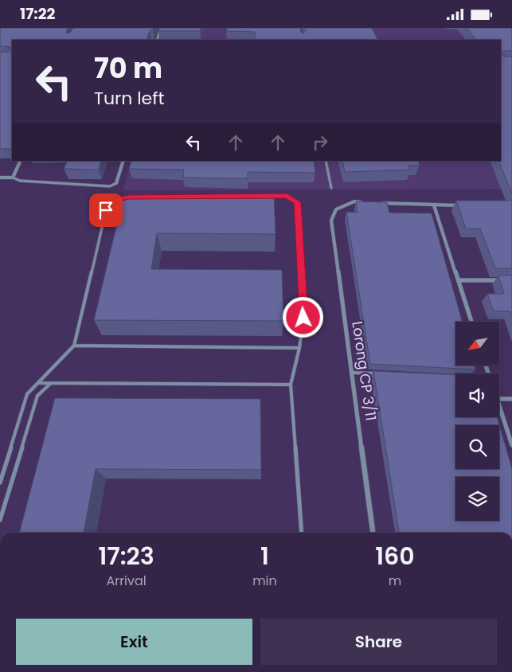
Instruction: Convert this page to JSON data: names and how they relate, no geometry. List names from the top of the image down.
{
  "streets": {
    "street": ["Lorong CP 3/11"]
  },
  "north": "bottom left",
  "page": {
    "status": "17:22",
    "turn": ["70 m", "Turn left"],
    "eta": [
      "17:23",
      "Arrival",
      "1",
      "min",
      "160",
      "m"
    ],
    "buttons": ["Exit", "Share"]
  }
}
